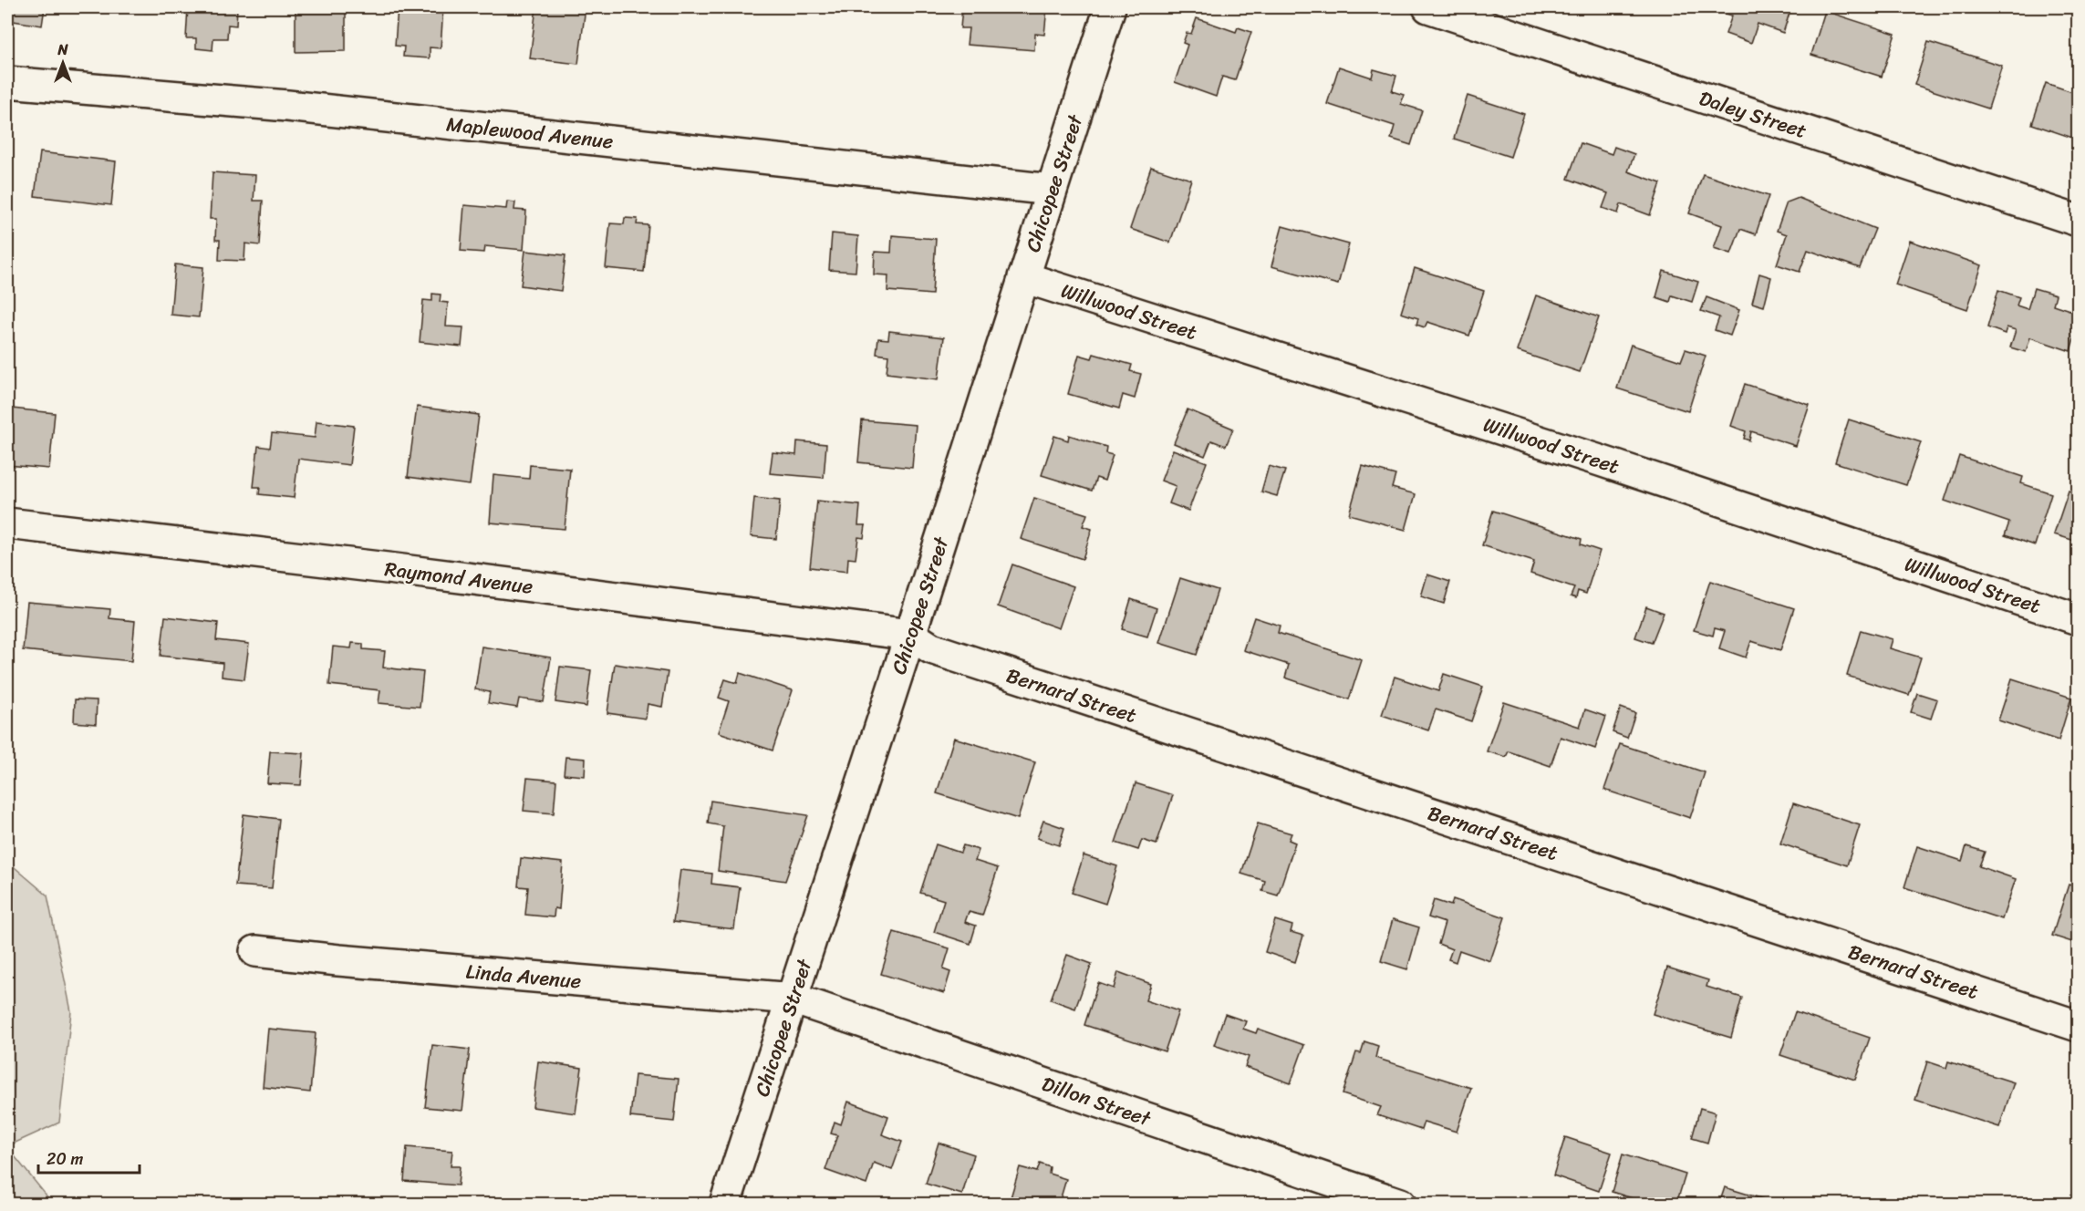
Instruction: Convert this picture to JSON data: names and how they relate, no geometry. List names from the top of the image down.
{
  "streets": {
    "street": [
      "Daley Street",
      "Maplewood Avenue",
      "Chicopee Street",
      "Willwood Street",
      "Raymond Avenue",
      "Bernard Street",
      "Linda Avenue",
      "Dillon Street"
    ]
  },
  "crossings": [
    ["Maplewood Avenue", "Chicopee Street"],
    ["Chicopee Street", "Willwood Street"],
    ["Chicopee Street", "Raymond Avenue"],
    ["Chicopee Street", "Bernard Street"],
    ["Chicopee Street", "Linda Avenue"],
    ["Chicopee Street", "Dillon Street"],
    ["Raymond Avenue", "Bernard Street"],
    ["Linda Avenue", "Dillon Street"]
  ],
  "scale_bar": "20 m",
  "north": "top"
}
